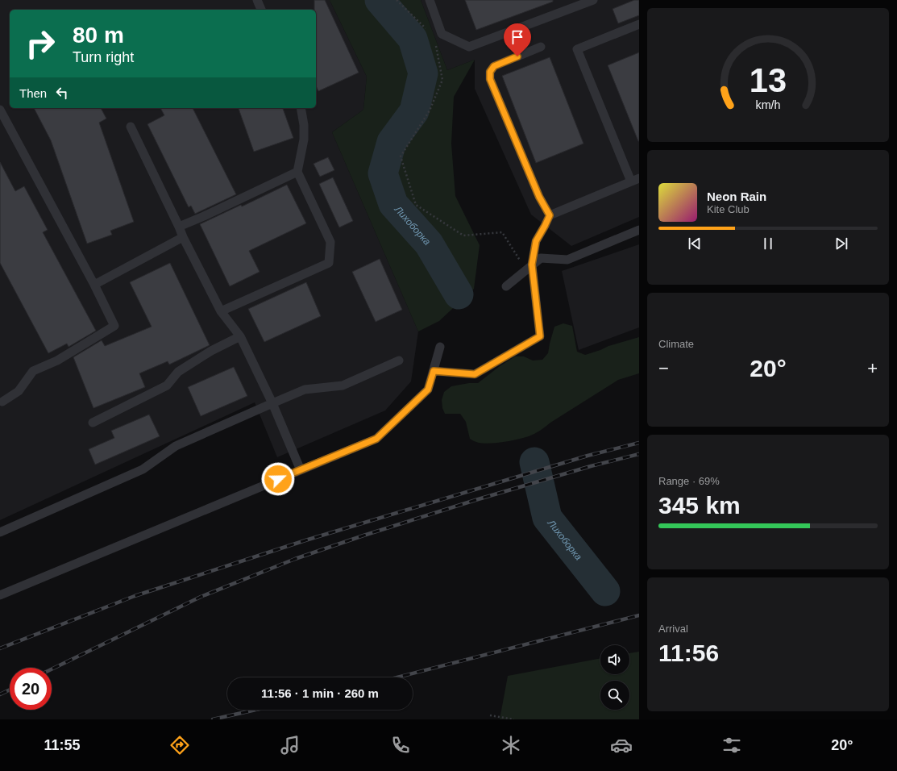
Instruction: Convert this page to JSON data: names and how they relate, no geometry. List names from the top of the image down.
{
  "water": ["Лихоборка"],
  "page": {
    "turn": ["80 m", "Turn right"],
    "then": "Then",
    "song": ["Neon Rain", "Kite Club"],
    "tile": [
      "Climate",
      ["Range · 69%", "345 km"],
      ["Arrival", "11:56"]
    ],
    "heat": ["−", "20°", "+"],
    "limit": "20",
    "trip": "11:56 · 1 min · 260 m",
    "tabs": ["11:55", "20°"],
    "gauge": ["13", "km/h"]
  }
}
